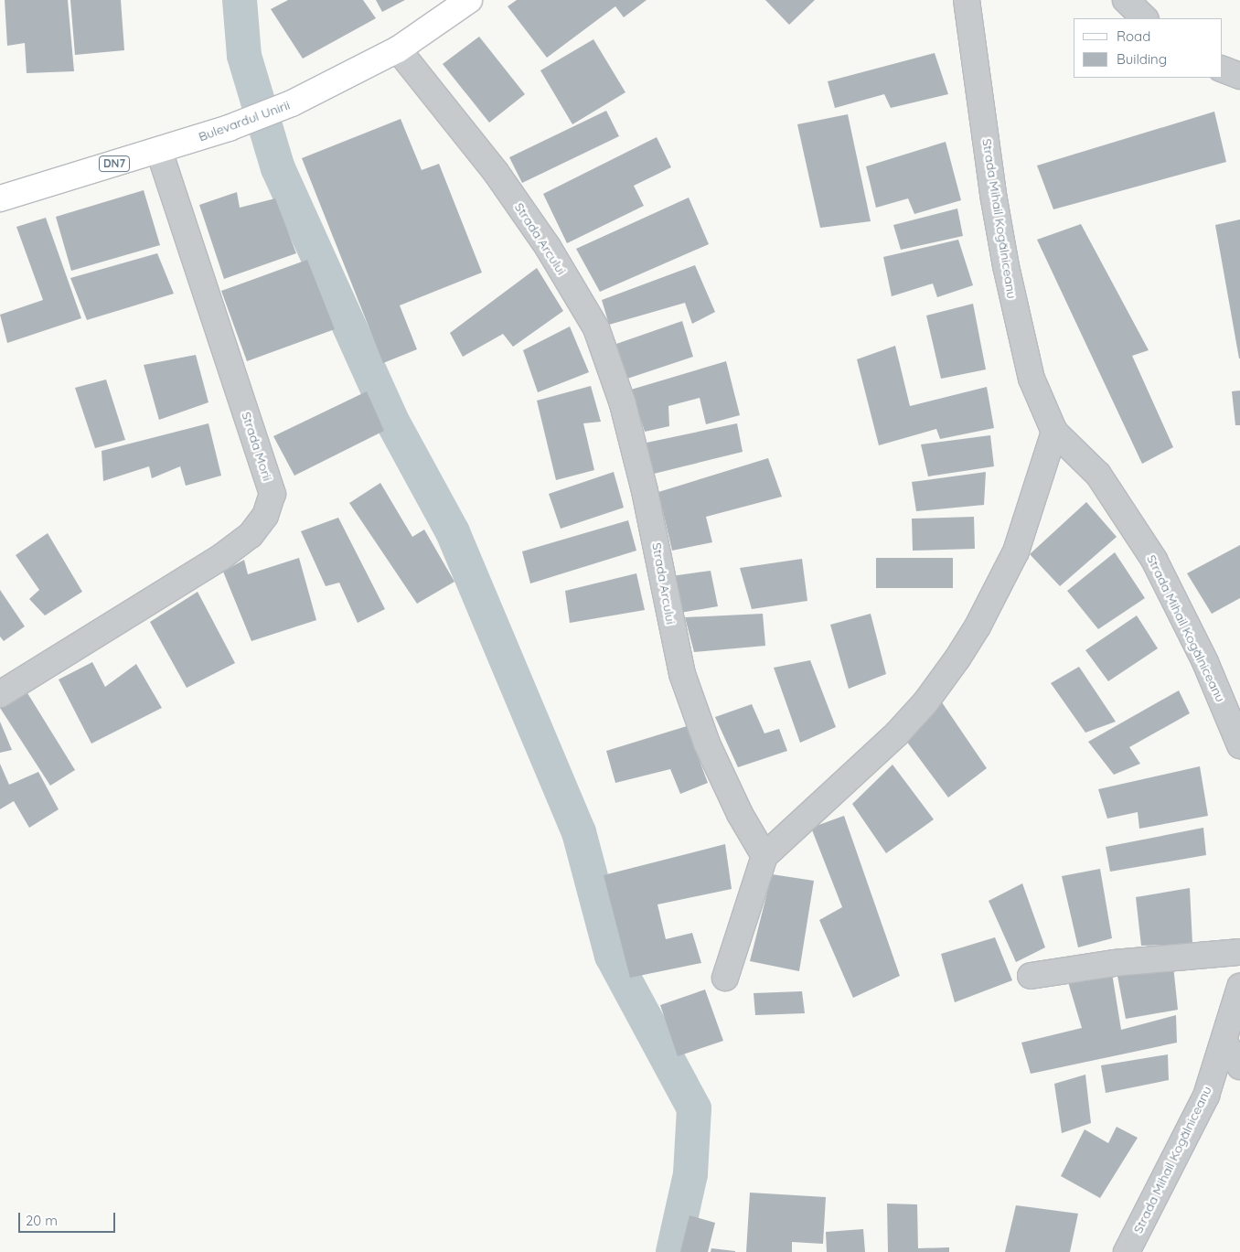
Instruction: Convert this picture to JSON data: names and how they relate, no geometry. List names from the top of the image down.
{
  "streets": {
    "main road": ["Bulevardul Unirii", "DN7"],
    "street": ["Strada Mihail Kogălniceanu", "Strada Arcului", "Strada Morii"]
  },
  "crossings": [
    ["Bulevardul Unirii", "Strada Arcului"],
    ["Bulevardul Unirii", "Strada Morii"]
  ],
  "legend": ["Road", "Building"],
  "scale_bar": "20 m"
}
